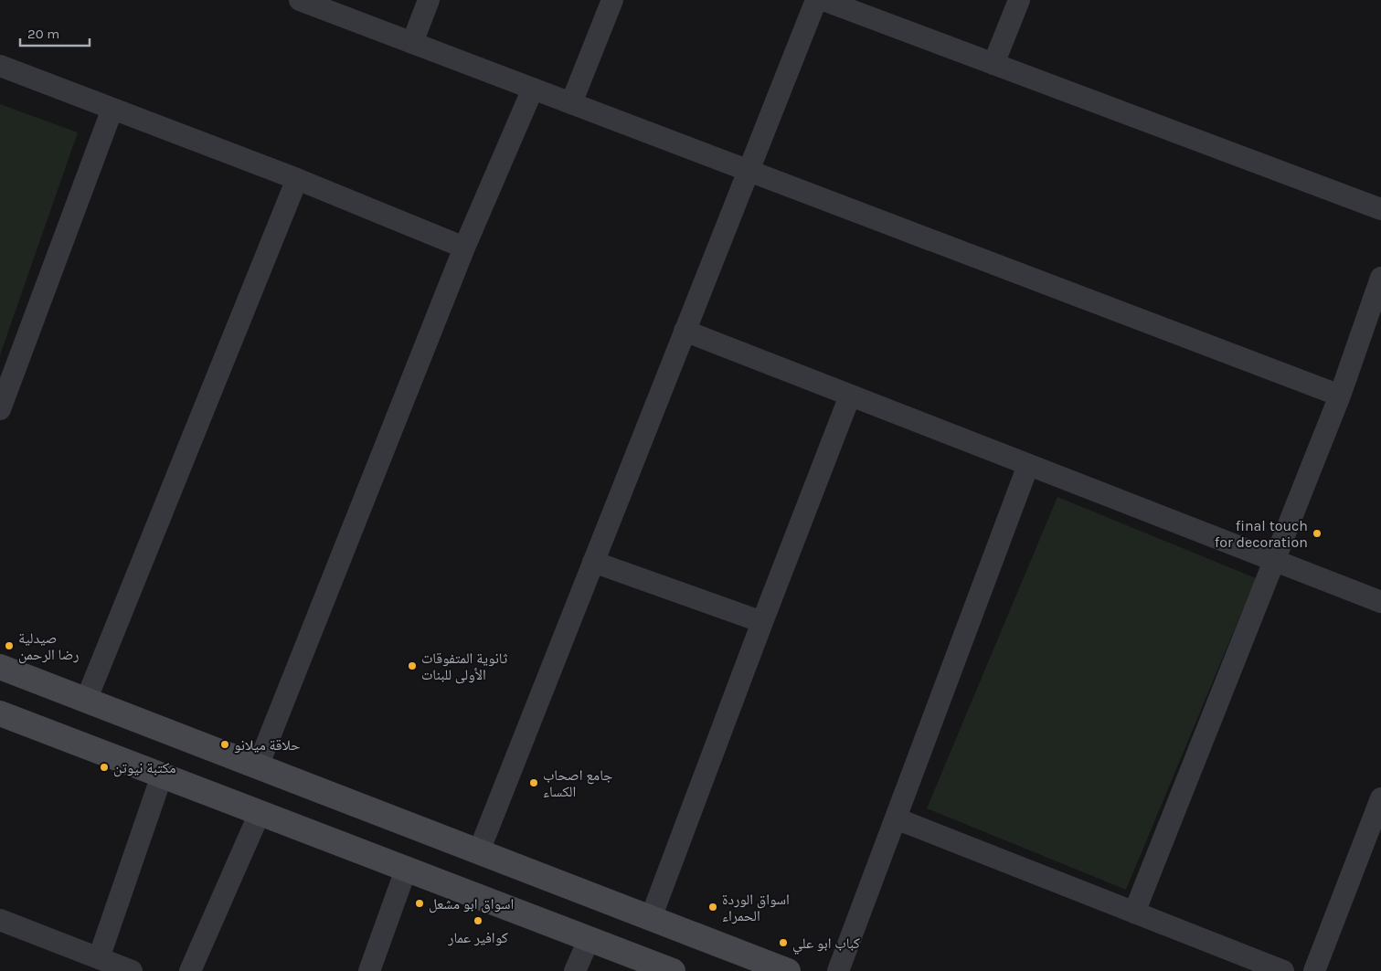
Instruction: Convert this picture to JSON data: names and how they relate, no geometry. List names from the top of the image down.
{
  "places": [
    "final touch for decoration",
    "صيدلية رضا الرحمن",
    "ثانوية المتفوقات الأولى للبنات",
    "حلاقة ميلانو",
    "مكتبة نيوتن",
    "جامع اصحاب الكساء",
    "اسواق ابو مشعل",
    "اسواق الوردة الحمراء",
    "كوافير عمار",
    "كباب ابو علي"
  ],
  "scale_bar": "20 m"
}
